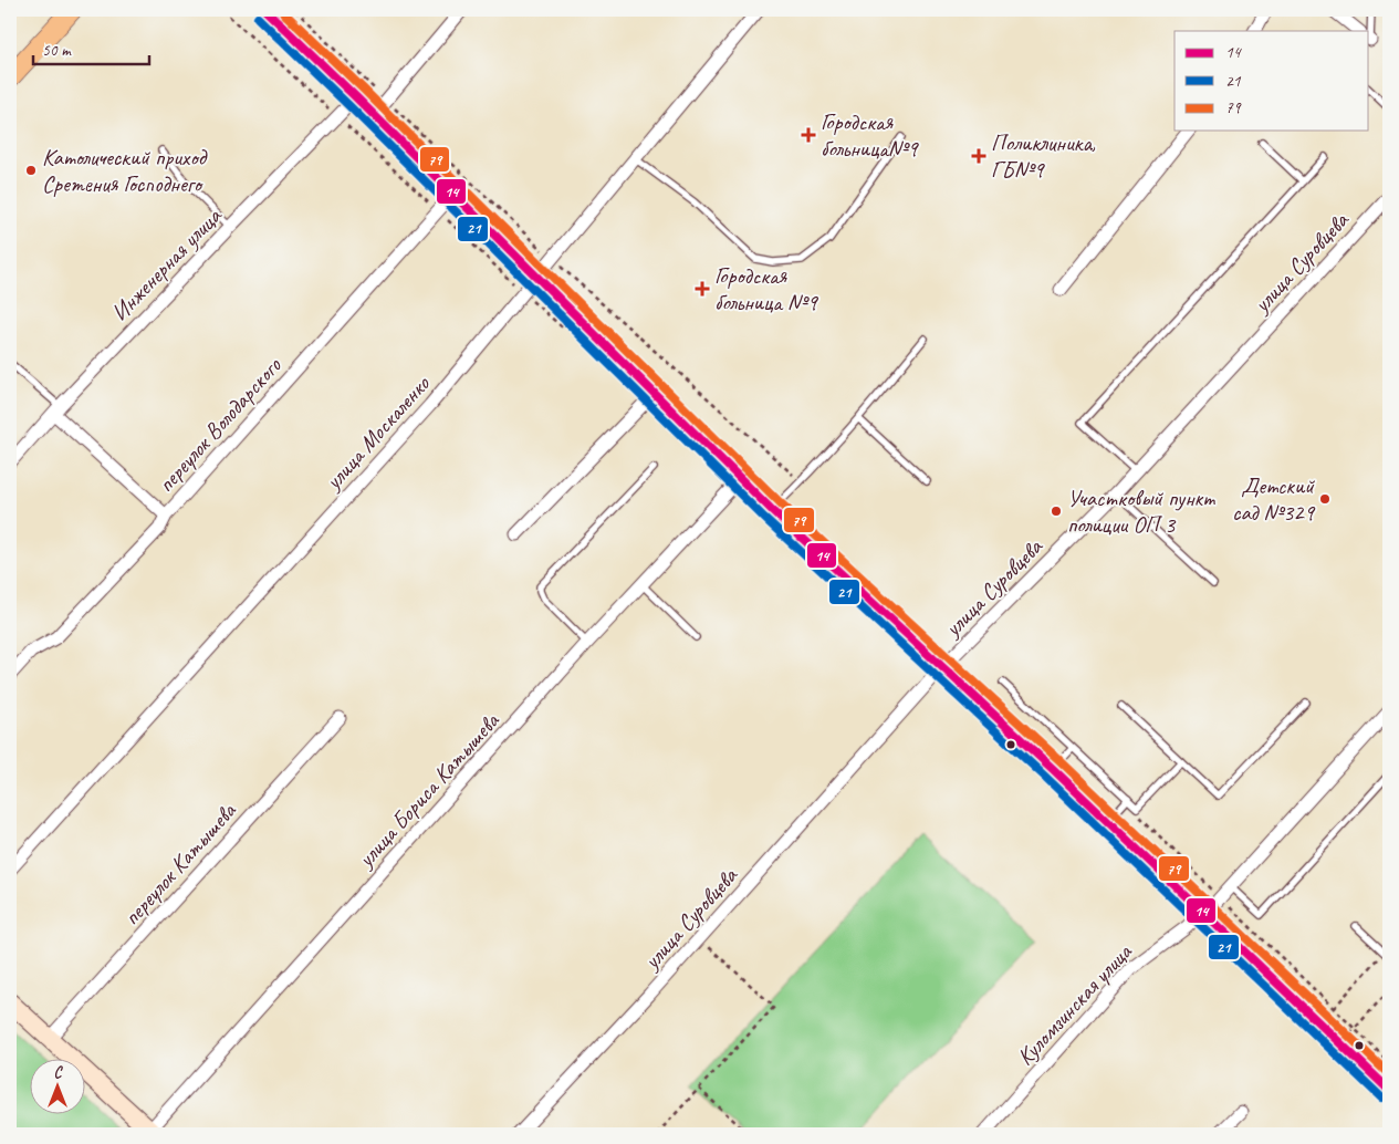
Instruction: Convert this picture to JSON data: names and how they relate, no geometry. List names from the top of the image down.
{
  "streets": {
    "street": [
      "улица Суровцева",
      "Инженерная улица",
      "переулок Володарского",
      "улица Москаленко",
      "улица Бориса Катышева",
      "переулок Катышева",
      "Куломзинская улица"
    ]
  },
  "places": {
    "health": ["Городская больница№9", "Поликлиника, ГБ№9", "Городская больница №9"],
    "other": ["Католический приход Сретения Господнего", "Детский сад №329", "Участковый пункт полиции ОП 3"]
  },
  "lines": ["transit line 14", "transit line 79", "transit line 21"],
  "legend": ["14", "21", "79"],
  "scale_bar": "50 m",
  "north": "top"
}
